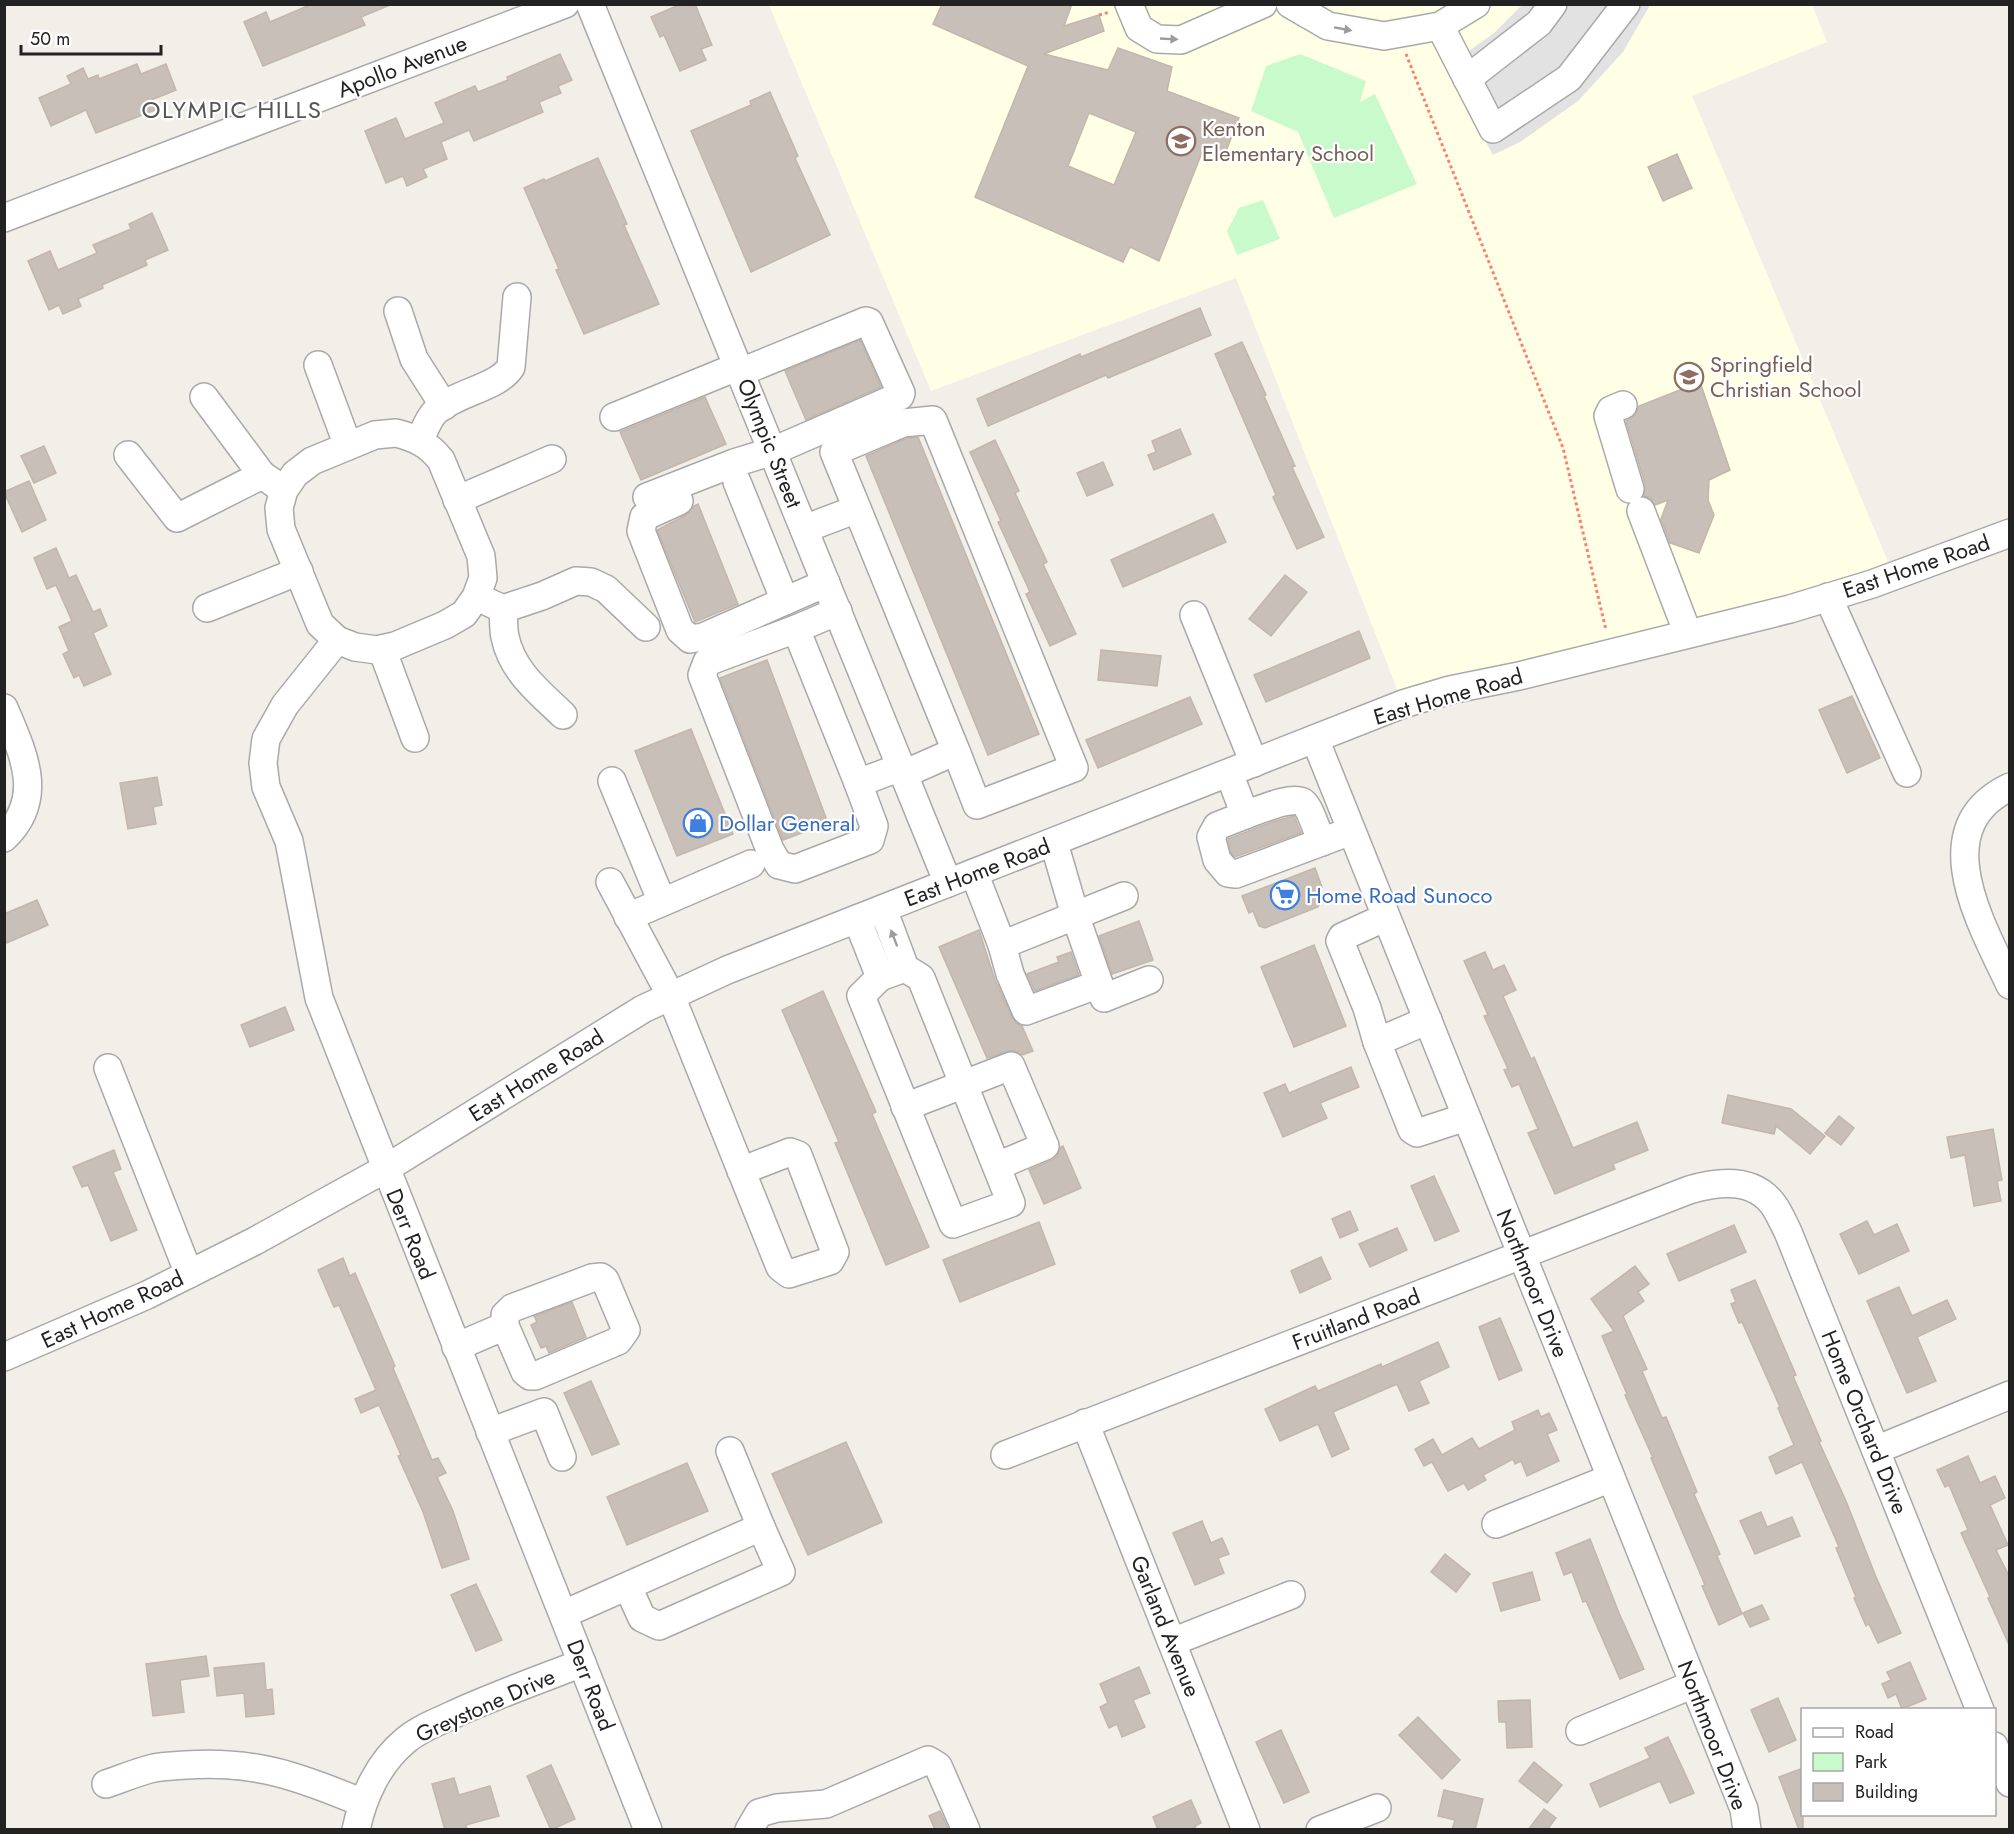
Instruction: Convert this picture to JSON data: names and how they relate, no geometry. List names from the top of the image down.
{
  "streets": {
    "street": [
      "Apollo Avenue",
      "Olympic Street",
      "East Home Road",
      "Derr Road",
      "Northmoor Drive",
      "Fruitland Road",
      "Home Orchard Drive",
      "Garland Avenue",
      "Greystone Drive"
    ]
  },
  "crossings": [
    ["Olympic Street", "East Home Road"],
    ["East Home Road", "Derr Road"],
    ["East Home Road", "Northmoor Drive"],
    ["Derr Road", "Greystone Drive"],
    ["Northmoor Drive", "Fruitland Road"],
    ["Fruitland Road", "Home Orchard Drive"],
    ["Fruitland Road", "Garland Avenue"]
  ],
  "districts": ["OLYMPIC HILLS"],
  "places": {
    "school or university": ["Kenton Elementary School", "Springfield Christian School"],
    "shop": ["Dollar General"],
    "supermarket": ["Home Road Sunoco"]
  },
  "legend": ["Road", "Park", "Building"],
  "scale_bar": "50 m"
}
